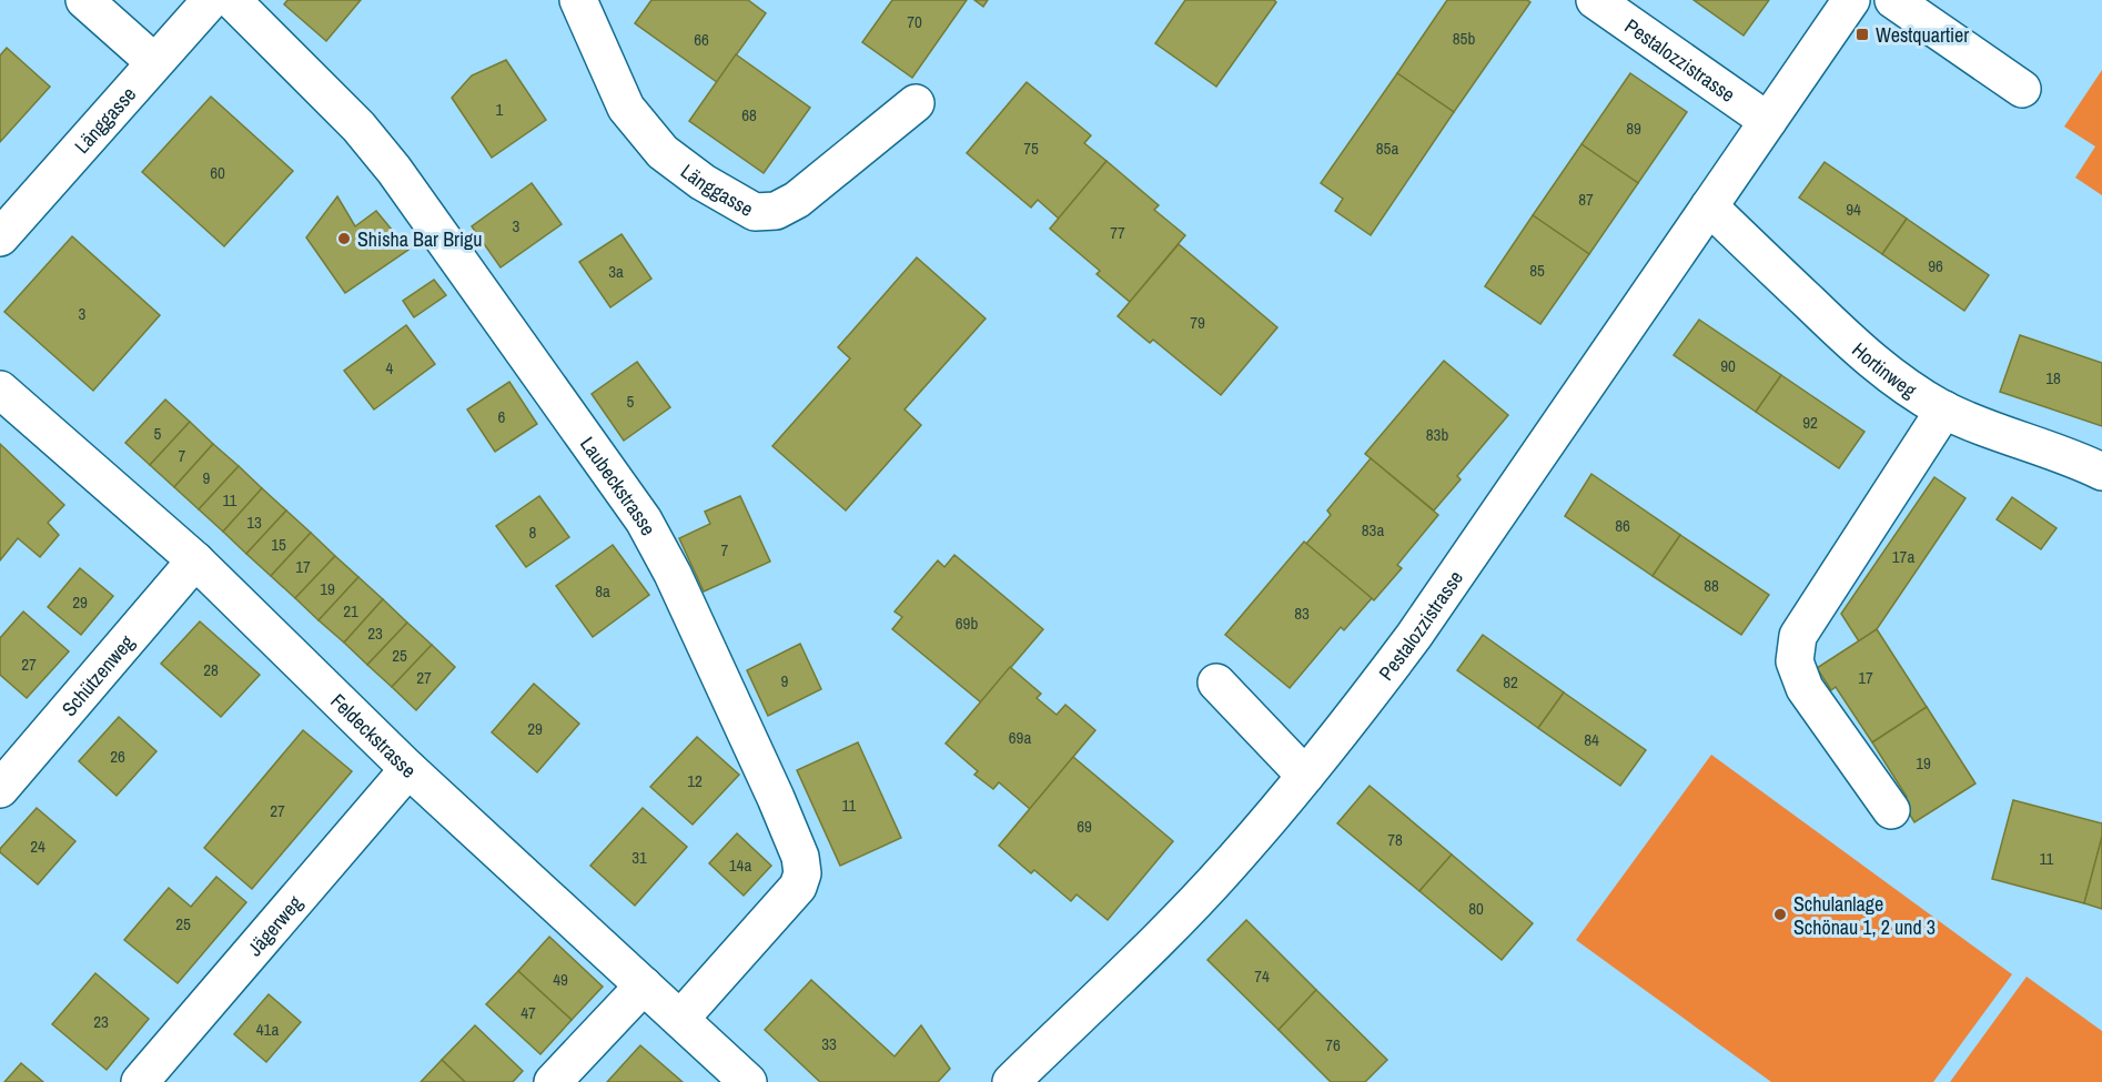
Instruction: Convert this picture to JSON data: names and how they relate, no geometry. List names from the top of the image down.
{
  "streets": {
    "street": [
      "Pestalozzistrasse",
      "Länggasse",
      "Hortinweg",
      "Laubeckstrasse",
      "Schützenweg",
      "Feldeckstrasse",
      "Jägerweg"
    ]
  },
  "crossings": [
    ["Pestalozzistrasse", "Hortinweg"],
    ["Laubeckstrasse", "Feldeckstrasse"],
    ["Schützenweg", "Feldeckstrasse"],
    ["Feldeckstrasse", "Jägerweg"]
  ],
  "places": {
    "transit": ["Westquartier"],
    "other": ["Shisha Bar Brigu", "Schulanlage Schönau 1, 2 und 3"]
  },
  "house_numbers": [
    "70",
    "85b",
    "66",
    "1",
    "68",
    "89",
    "75",
    "85a",
    "60",
    "87",
    "94",
    "3",
    "77",
    "96",
    "85",
    "3a",
    "3",
    "79",
    "90",
    "4",
    "18",
    "5",
    "6",
    "92",
    "5",
    "83b",
    "7",
    "9",
    "11",
    "13",
    "86",
    "83a",
    "8",
    "15",
    "7",
    "17a",
    "17",
    "88",
    "19",
    "8a",
    "29",
    "21",
    "83",
    "69b",
    "23",
    "25",
    "27",
    "28",
    "27",
    "17",
    "9",
    "82",
    "29",
    "69a",
    "84",
    "26",
    "19",
    "12",
    "11",
    "27",
    "69",
    "78",
    "24",
    "31",
    "11",
    "14a",
    "80",
    "25",
    "74",
    "49",
    "47",
    "23",
    "41a",
    "33",
    "76"
  ]
}
